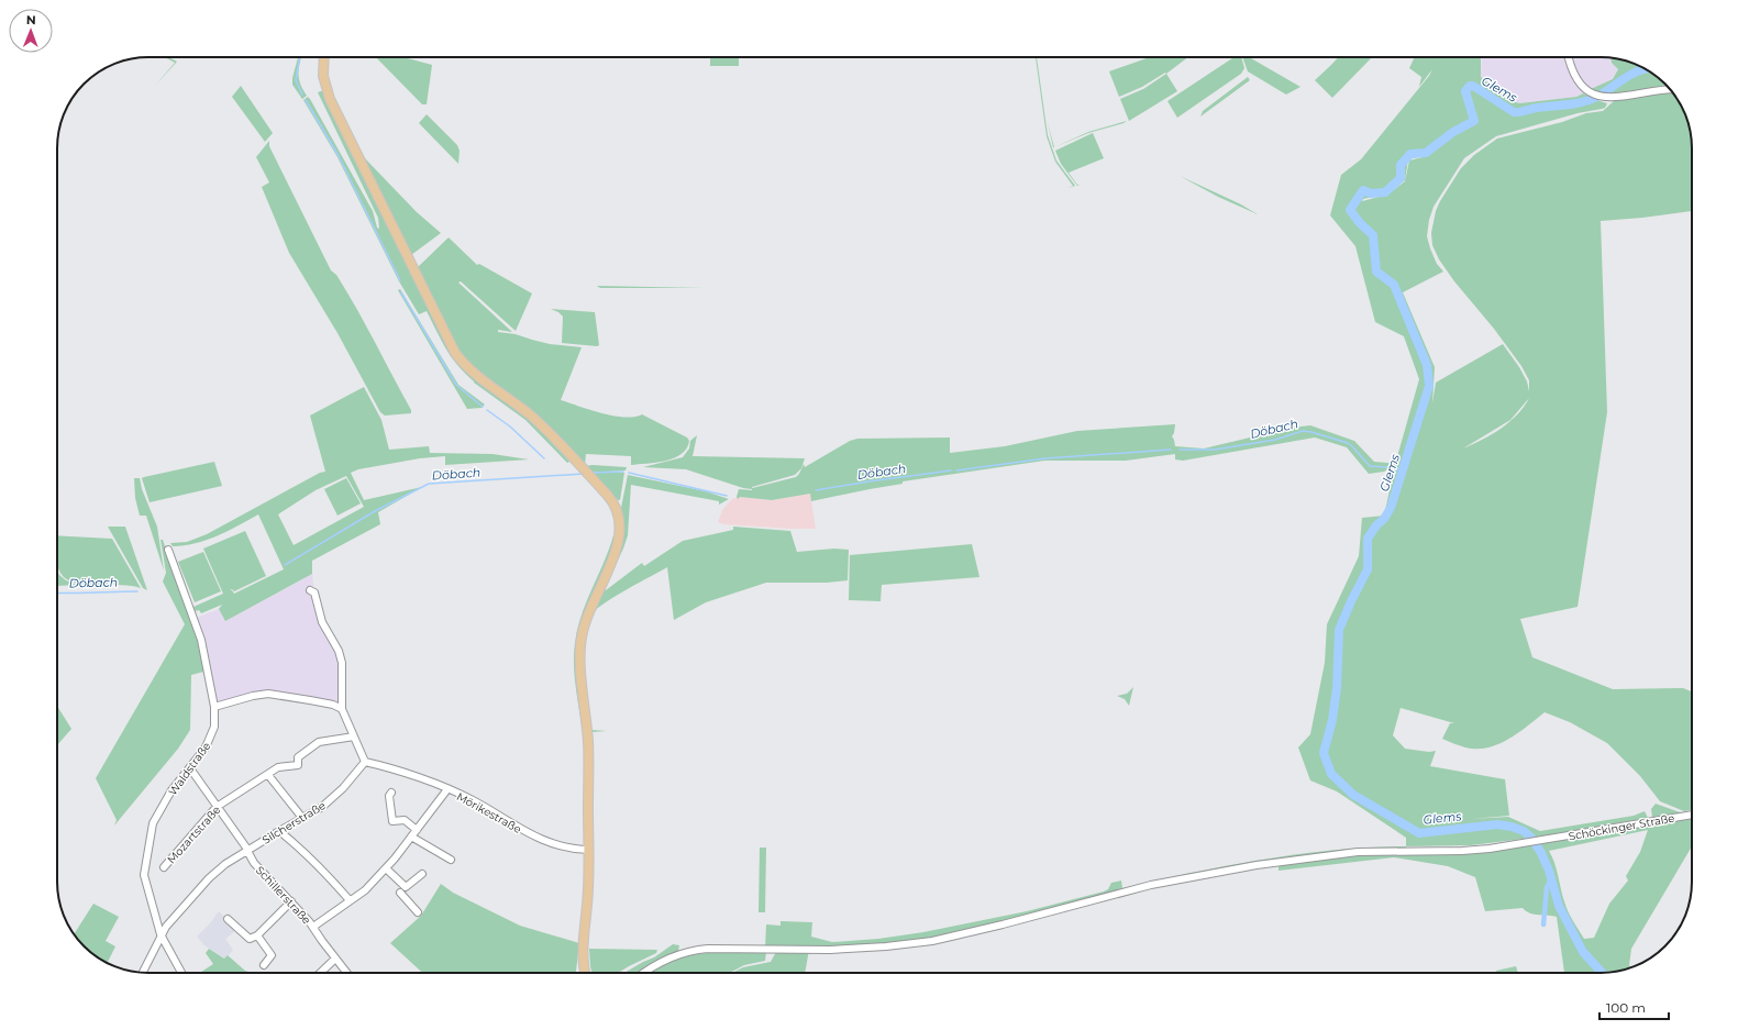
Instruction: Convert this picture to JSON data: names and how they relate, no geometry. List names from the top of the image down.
{
  "streets": {
    "street": [
      "Waldstraße",
      "Mörikestraße",
      "Silcherstraße",
      "Schöckinger Straße",
      "Mozartstraße",
      "Schillerstraße"
    ]
  },
  "crossings": [
    ["Waldstraße", "Silcherstraße"],
    ["Waldstraße", "Schillerstraße"],
    ["Mörikestraße", "Silcherstraße"],
    ["Silcherstraße", "Schillerstraße"],
    ["Mozartstraße", "Schillerstraße"]
  ],
  "water": ["Glems", "Döbach"],
  "scale_bar": "100 m",
  "north": "top"
}
